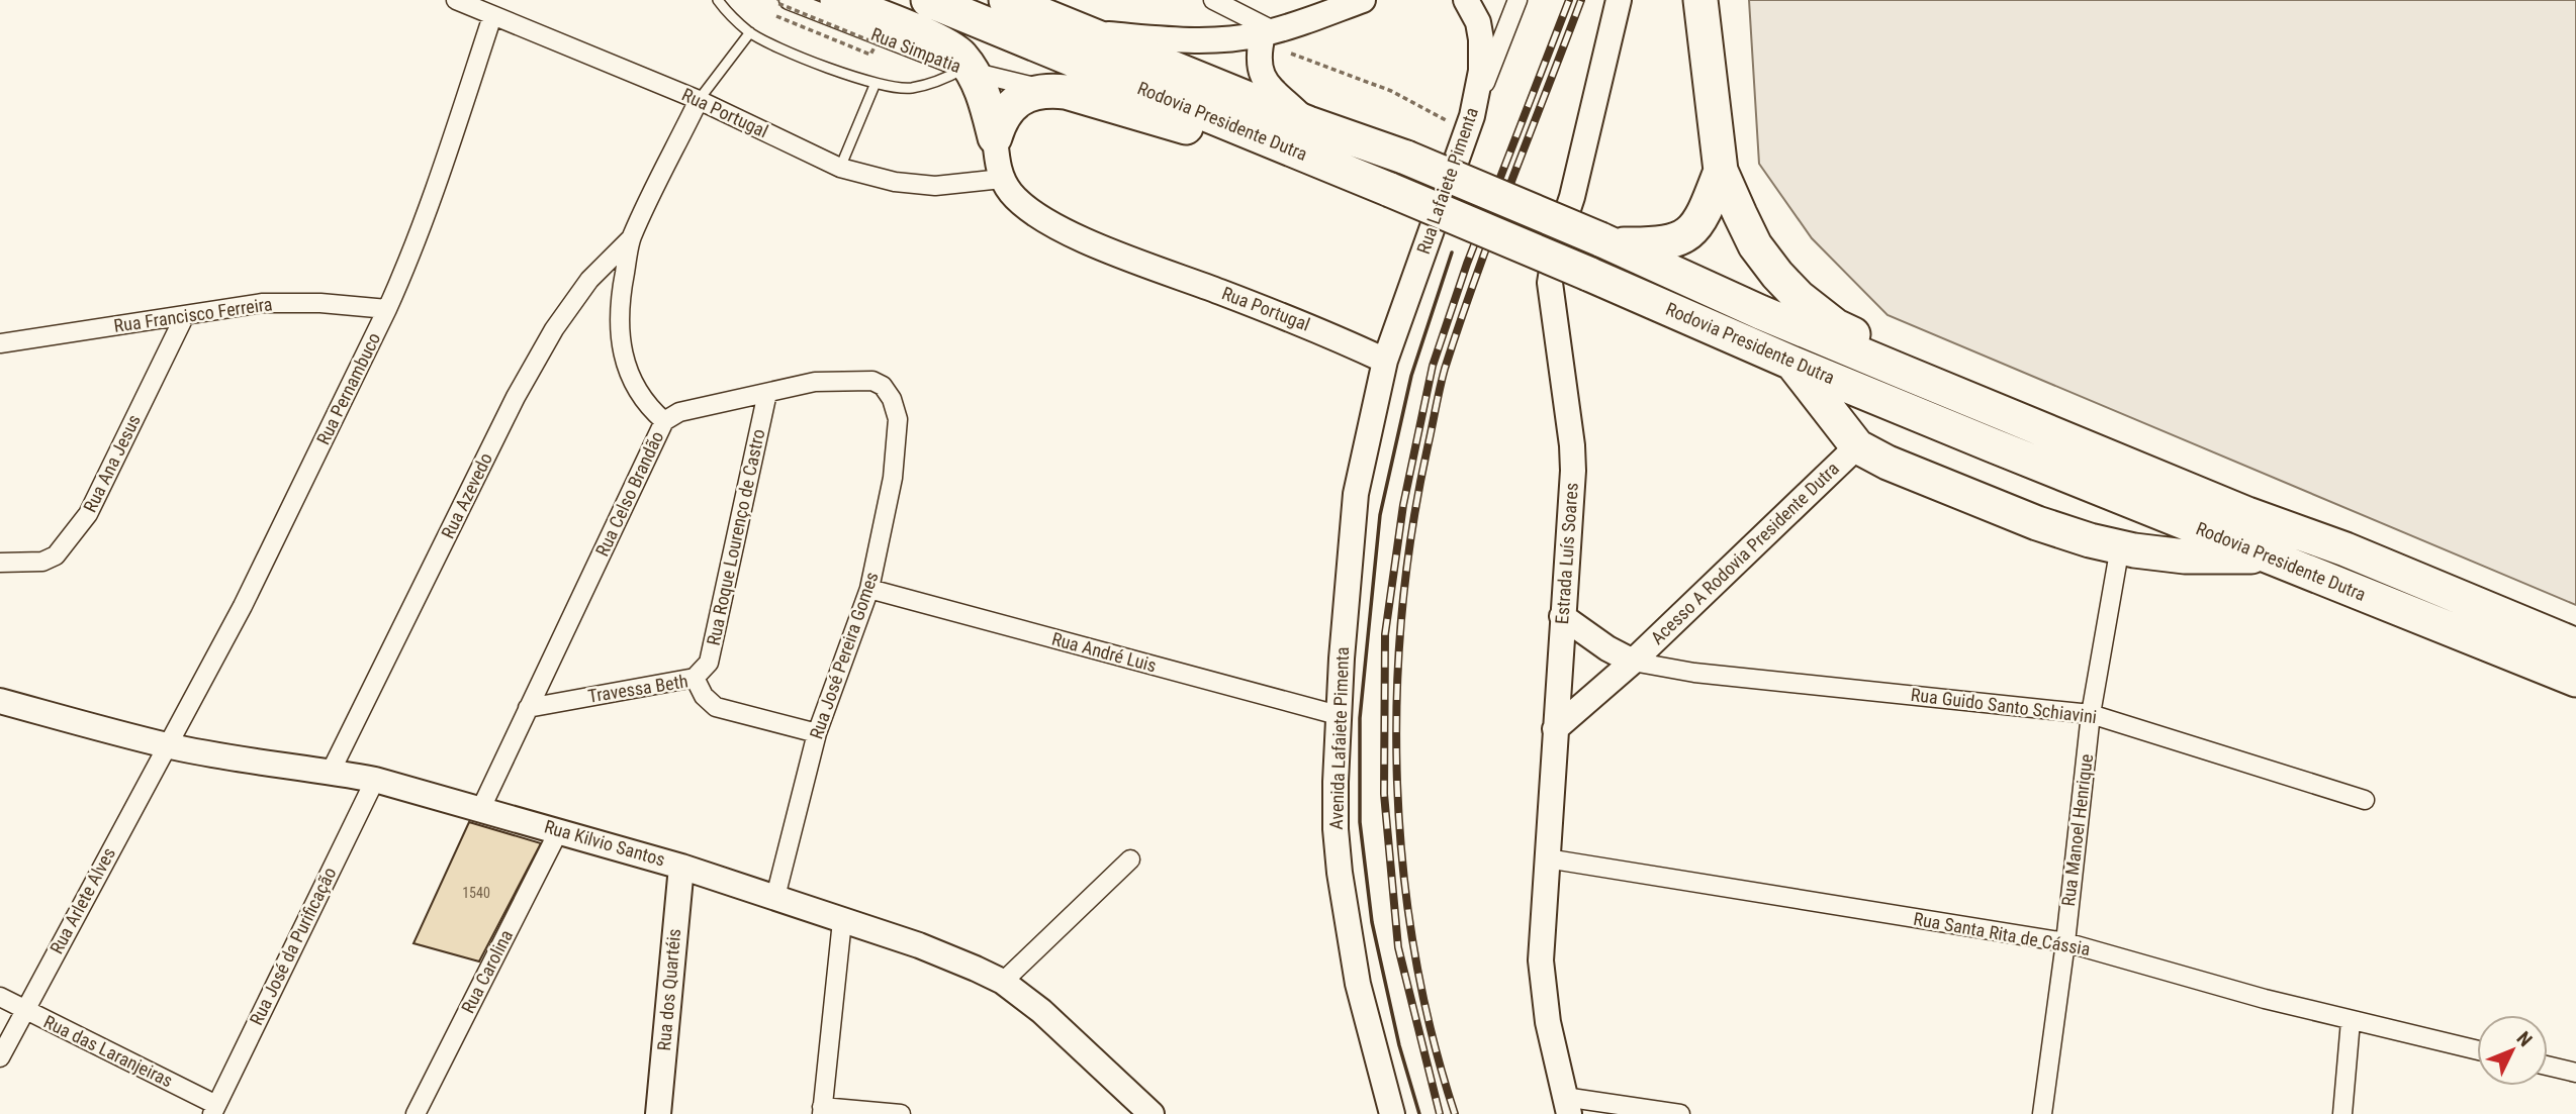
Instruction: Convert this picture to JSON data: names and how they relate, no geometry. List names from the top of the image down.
{
  "streets": {
    "highway": ["Rodovia Presidente Dutra"],
    "main road": [
      "Rua Portugal",
      "Rua Lafaiete Pimenta",
      "Estrada Luís Soares",
      "Acesso A Rodovia Presidente Dutra",
      "Avenida Lafaiete Pimenta",
      "Rua Kilvio Santos",
      "Rua dos Quartéis"
    ],
    "street": [
      "Rua Simpatia",
      "Rua Francisco Ferreira",
      "Rua Pernambuco",
      "Rua Ana Jesus",
      "Rua Celso Brandão",
      "Rua Azevedo",
      "Rua Roque Lourenço de Castro",
      "Rua André Luis",
      "Rua José Pereira Gomes",
      "Travessa Beth",
      "Rua Guido Santo Schiavini",
      "Rua Manoel Henrique",
      "Rua Arlete Alves",
      "Rua Santa Rita de Cássia",
      "Rua José da Purificação",
      "Rua Carolina",
      "Rua das Laranjeiras"
    ]
  },
  "crossings": [
    ["Rua Portugal", "Rua Lafaiete Pimenta"],
    ["Rua Portugal", "Rua Pernambuco"],
    ["Rua Portugal", "Rua Celso Brandão"],
    ["Rua Portugal", "Avenida Lafaiete Pimenta"],
    ["Rua Lafaiete Pimenta", "Avenida Lafaiete Pimenta"],
    ["Rua Francisco Ferreira", "Rua Pernambuco"],
    ["Rua Francisco Ferreira", "Rua Ana Jesus"],
    ["Rua Pernambuco", "Rua Kilvio Santos"],
    ["Rua Pernambuco", "Rua Arlete Alves"],
    ["Rua Celso Brandão", "Rua Azevedo"],
    ["Rua Celso Brandão", "Rua José Pereira Gomes"],
    ["Rua Celso Brandão", "Travessa Beth"],
    ["Rua Celso Brandão", "Rua Kilvio Santos"],
    ["Rua Azevedo", "Rua Kilvio Santos"],
    ["Rua Roque Lourenço de Castro", "Rua José Pereira Gomes"],
    ["Rua Roque Lourenço de Castro", "Travessa Beth"],
    ["Estrada Luís Soares", "Acesso A Rodovia Presidente Dutra"],
    ["Estrada Luís Soares", "Rua Santa Rita de Cássia"],
    ["Acesso A Rodovia Presidente Dutra", "Rua Guido Santo Schiavini"],
    ["Rua André Luis", "Rua José Pereira Gomes"],
    ["Rua André Luis", "Avenida Lafaiete Pimenta"],
    ["Rua José Pereira Gomes", "Travessa Beth"],
    ["Rua José Pereira Gomes", "Rua Kilvio Santos"],
    ["Rua Guido Santo Schiavini", "Rua Manoel Henrique"],
    ["Rua Manoel Henrique", "Rua Santa Rita de Cássia"],
    ["Rua Kilvio Santos", "Rua Arlete Alves"],
    ["Rua Kilvio Santos", "Rua José da Purificação"],
    ["Rua Kilvio Santos", "Rua Carolina"],
    ["Rua Kilvio Santos", "Rua dos Quartéis"],
    ["Rua Arlete Alves", "Rua das Laranjeiras"],
    ["Rua José da Purificação", "Rua das Laranjeiras"]
  ],
  "house_numbers": ["1540"],
  "north": "top right"
}
